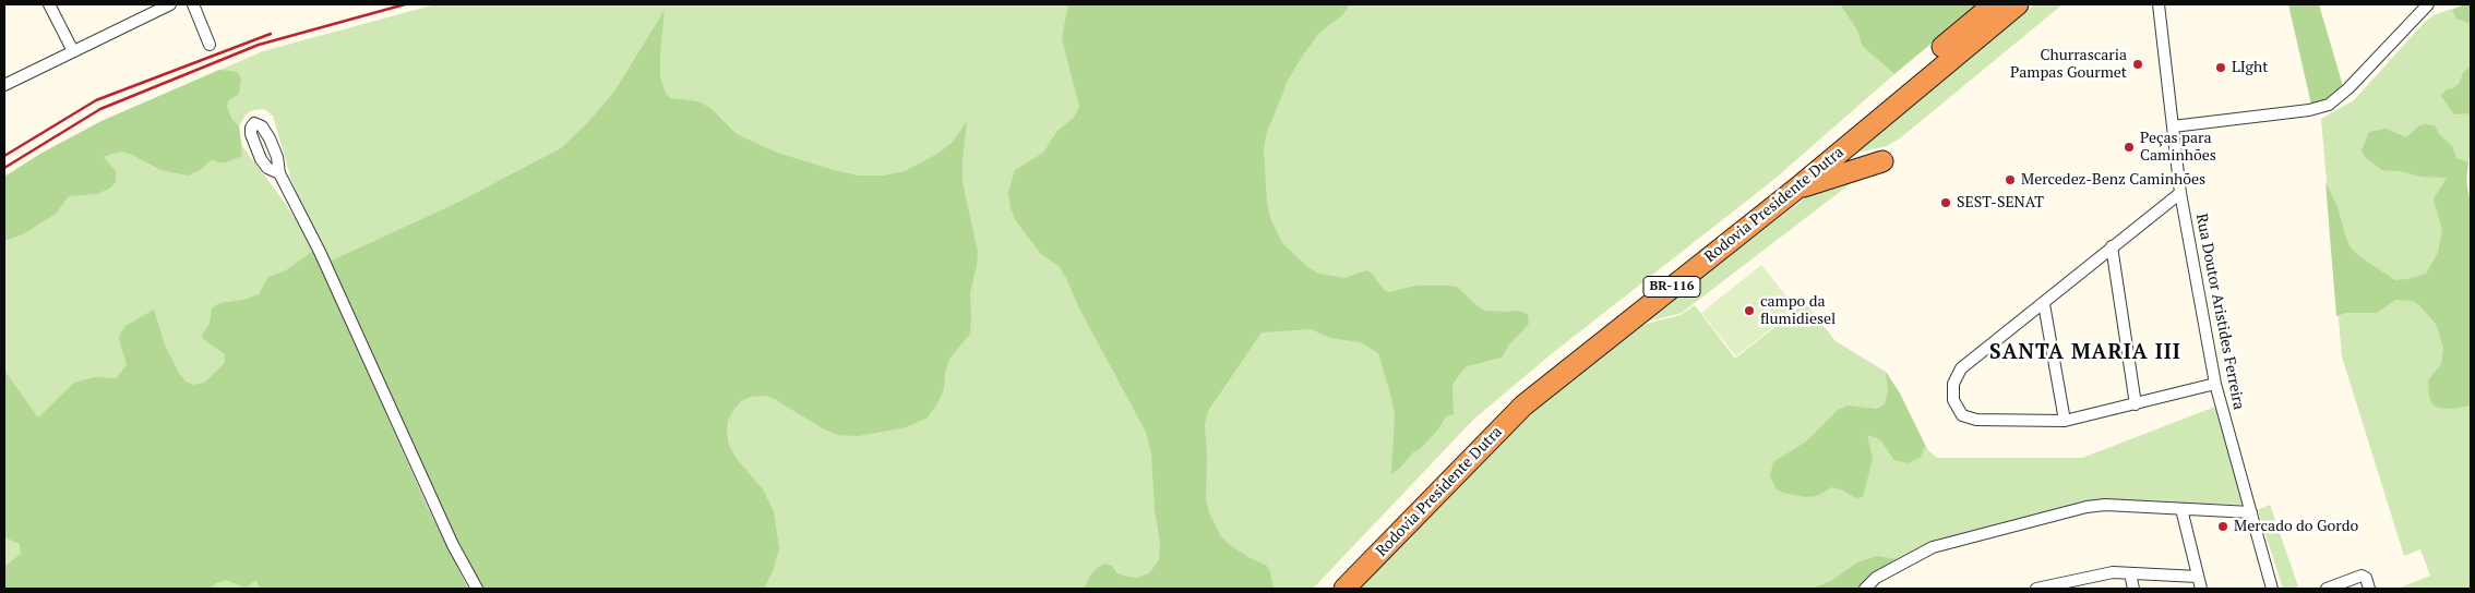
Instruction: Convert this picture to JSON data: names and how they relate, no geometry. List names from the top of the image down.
{
  "streets": {
    "highway": ["Rodovia Presidente Dutra", "BR-116"],
    "street": ["Rua Doutor Aristides Ferreira"]
  },
  "districts": ["SANTA MARIA III"],
  "places": [
    "Churrascaria Pampas Gourmet",
    "LIght",
    "Peças para Caminhões",
    "Mercedez-Benz Caminhões",
    "SEST-SENAT",
    "campo da flumidiesel",
    "Mercado do Gordo"
  ]
}
